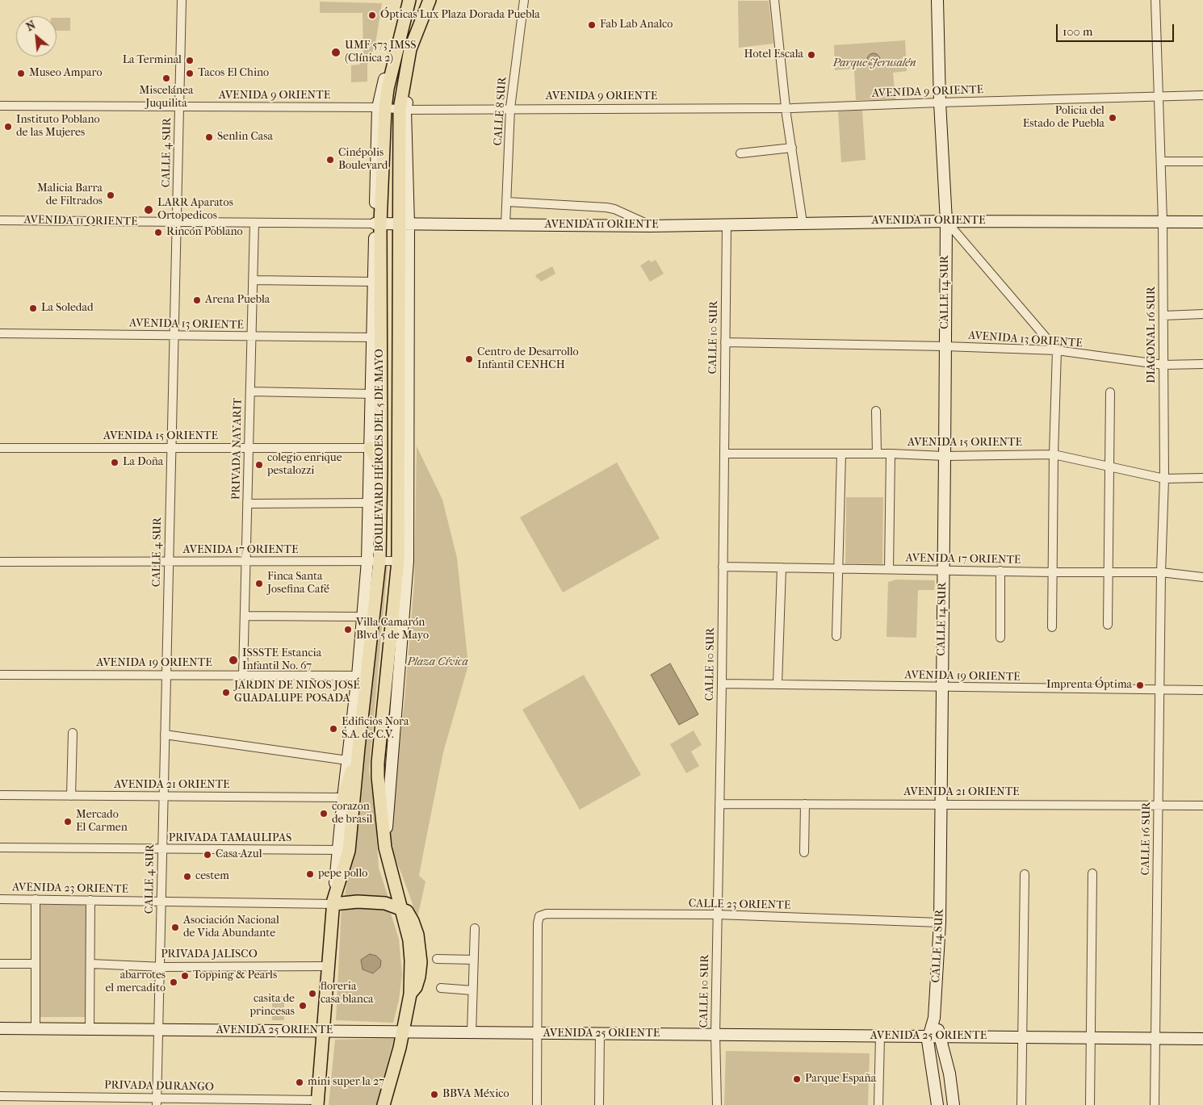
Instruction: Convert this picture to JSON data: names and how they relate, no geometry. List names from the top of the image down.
{
  "streets": {
    "main road": [
      "AVENIDA 11 ORIENTE",
      "CALLE 14 SUR",
      "BOULEVARD HÉROES DEL 5 DE MAYO",
      "AVENIDA 25 ORIENTE"
    ],
    "street": [
      "AVENIDA 9 ORIENTE",
      "CALLE 8 SUR",
      "CALLE 4 SUR",
      "AVENIDA 13 ORIENTE",
      "DIAGONAL 16 SUR",
      "CALLE 10 SUR",
      "AVENIDA 15 ORIENTE",
      "PRIVADA NAYARIT",
      "AVENIDA 17 ORIENTE",
      "AVENIDA 19 ORIENTE",
      "AVENIDA 21 ORIENTE",
      "PRIVADA TAMAULIPAS",
      "CALLE 16 SUR",
      "AVENIDA 23 ORIENTE",
      "CALLE 23 ORIENTE",
      "PRIVADA JALISCO",
      "PRIVADA DURANGO"
    ]
  },
  "crossings": [
    ["AVENIDA 9 ORIENTE", "CALLE 8 SUR"],
    ["AVENIDA 9 ORIENTE", "CALLE 4 SUR"],
    ["AVENIDA 9 ORIENTE", "CALLE 14 SUR"],
    ["AVENIDA 9 ORIENTE", "DIAGONAL 16 SUR"],
    ["AVENIDA 9 ORIENTE", "BOULEVARD HÉROES DEL 5 DE MAYO"],
    ["CALLE 8 SUR", "AVENIDA 11 ORIENTE"],
    ["CALLE 4 SUR", "AVENIDA 11 ORIENTE"],
    ["CALLE 4 SUR", "AVENIDA 13 ORIENTE"],
    ["CALLE 4 SUR", "AVENIDA 15 ORIENTE"],
    ["CALLE 4 SUR", "AVENIDA 17 ORIENTE"],
    ["CALLE 4 SUR", "AVENIDA 19 ORIENTE"],
    ["CALLE 4 SUR", "AVENIDA 21 ORIENTE"],
    ["CALLE 4 SUR", "PRIVADA TAMAULIPAS"],
    ["CALLE 4 SUR", "AVENIDA 23 ORIENTE"],
    ["CALLE 4 SUR", "PRIVADA JALISCO"],
    ["CALLE 4 SUR", "AVENIDA 25 ORIENTE"],
    ["CALLE 4 SUR", "PRIVADA DURANGO"],
    ["AVENIDA 11 ORIENTE", "CALLE 14 SUR"],
    ["AVENIDA 11 ORIENTE", "DIAGONAL 16 SUR"],
    ["AVENIDA 11 ORIENTE", "CALLE 10 SUR"],
    ["AVENIDA 11 ORIENTE", "PRIVADA NAYARIT"],
    ["AVENIDA 11 ORIENTE", "BOULEVARD HÉROES DEL 5 DE MAYO"],
    ["CALLE 14 SUR", "AVENIDA 13 ORIENTE"],
    ["CALLE 14 SUR", "AVENIDA 15 ORIENTE"],
    ["CALLE 14 SUR", "AVENIDA 17 ORIENTE"],
    ["CALLE 14 SUR", "AVENIDA 19 ORIENTE"],
    ["CALLE 14 SUR", "AVENIDA 21 ORIENTE"],
    ["CALLE 14 SUR", "CALLE 23 ORIENTE"],
    ["CALLE 14 SUR", "AVENIDA 25 ORIENTE"],
    ["AVENIDA 13 ORIENTE", "DIAGONAL 16 SUR"],
    ["AVENIDA 13 ORIENTE", "CALLE 10 SUR"],
    ["AVENIDA 13 ORIENTE", "PRIVADA NAYARIT"],
    ["AVENIDA 13 ORIENTE", "BOULEVARD HÉROES DEL 5 DE MAYO"],
    ["DIAGONAL 16 SUR", "AVENIDA 15 ORIENTE"],
    ["DIAGONAL 16 SUR", "AVENIDA 17 ORIENTE"],
    ["DIAGONAL 16 SUR", "CALLE 16 SUR"],
    ["CALLE 10 SUR", "AVENIDA 15 ORIENTE"],
    ["CALLE 10 SUR", "AVENIDA 17 ORIENTE"],
    ["CALLE 10 SUR", "AVENIDA 19 ORIENTE"],
    ["CALLE 10 SUR", "AVENIDA 21 ORIENTE"],
    ["CALLE 10 SUR", "CALLE 23 ORIENTE"],
    ["CALLE 10 SUR", "AVENIDA 25 ORIENTE"],
    ["AVENIDA 15 ORIENTE", "PRIVADA NAYARIT"],
    ["AVENIDA 15 ORIENTE", "BOULEVARD HÉROES DEL 5 DE MAYO"],
    ["PRIVADA NAYARIT", "AVENIDA 17 ORIENTE"],
    ["PRIVADA NAYARIT", "AVENIDA 19 ORIENTE"],
    ["BOULEVARD HÉROES DEL 5 DE MAYO", "AVENIDA 17 ORIENTE"],
    ["BOULEVARD HÉROES DEL 5 DE MAYO", "AVENIDA 19 ORIENTE"],
    ["BOULEVARD HÉROES DEL 5 DE MAYO", "AVENIDA 21 ORIENTE"],
    ["BOULEVARD HÉROES DEL 5 DE MAYO", "PRIVADA TAMAULIPAS"],
    ["BOULEVARD HÉROES DEL 5 DE MAYO", "AVENIDA 23 ORIENTE"],
    ["BOULEVARD HÉROES DEL 5 DE MAYO", "PRIVADA JALISCO"],
    ["BOULEVARD HÉROES DEL 5 DE MAYO", "AVENIDA 25 ORIENTE"],
    ["BOULEVARD HÉROES DEL 5 DE MAYO", "PRIVADA DURANGO"],
    ["AVENIDA 17 ORIENTE", "CALLE 16 SUR"],
    ["AVENIDA 19 ORIENTE", "CALLE 16 SUR"],
    ["AVENIDA 21 ORIENTE", "CALLE 16 SUR"],
    ["CALLE 16 SUR", "AVENIDA 25 ORIENTE"],
    ["CALLE 23 ORIENTE", "AVENIDA 25 ORIENTE"]
  ],
  "parks": ["Parque Jerusalén", "Plaza Cívica"],
  "places": [
    "Ópticas Lux Plaza Dorada Puebla",
    "Fab Lab Analco",
    "UMF 573 IMSS (Clínica 2)",
    "Hotel Escala",
    "La Terminal",
    "Museo Amparo",
    "Tacos El Chino",
    "Miscelánea Juquilita",
    "Policia del Estado de Puebla",
    "Instituto Poblano de las Mujeres",
    "Senlin Casa",
    "Cinépolis Boulevard",
    "Malicia Barra de Filtrados",
    "LARR Aparatos Ortopedicos",
    "Rincón Poblano",
    "Arena Puebla",
    "La Soledad",
    "Centro de Desarrollo Infantil CENHCH",
    "La Doña",
    "colegio enrique pestalozzi",
    "Finca Santa Josefina Café",
    "Villa Camarón Blvd 5 de Mayo",
    "ISSSTE Estancia Infantil No. 67",
    "Imprenta Óptima",
    "JARDIN DE NIÑOS JOSÉ GUADALUPE POSADA",
    "Edificios Nora S.A. de C.V.",
    "corazon de brasil",
    "Mercado El Carmen",
    "Casa Azul",
    "pepe pollo",
    "cestem",
    "Asociación Nacional de Vida Abundante",
    "Topping & Pearls",
    "abarrotes el mercadito",
    "floreria casa blanca",
    "casita de princesas",
    "Parque España",
    "mini super la 27",
    "BBVA México"
  ],
  "scale_bar": "100 m",
  "north": "top left"
}
